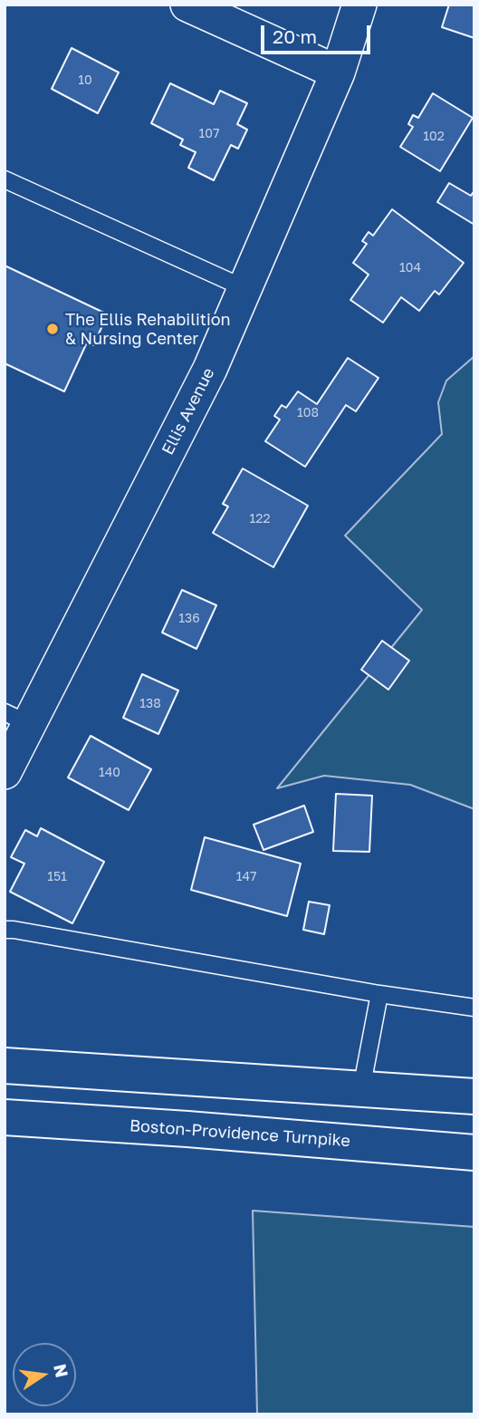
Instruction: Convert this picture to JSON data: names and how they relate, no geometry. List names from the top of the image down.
{
  "streets": {
    "main road": ["Boston-Providence Turnpike"],
    "street": ["Ellis Avenue"]
  },
  "places": ["The Ellis Rehabilition & Nursing Center"],
  "house_numbers": [
    "10",
    "107",
    "102",
    "104",
    "108",
    "122",
    "136",
    "138",
    "140",
    "151",
    "147"
  ],
  "scale_bar": "20 m",
  "north": "right"
}
